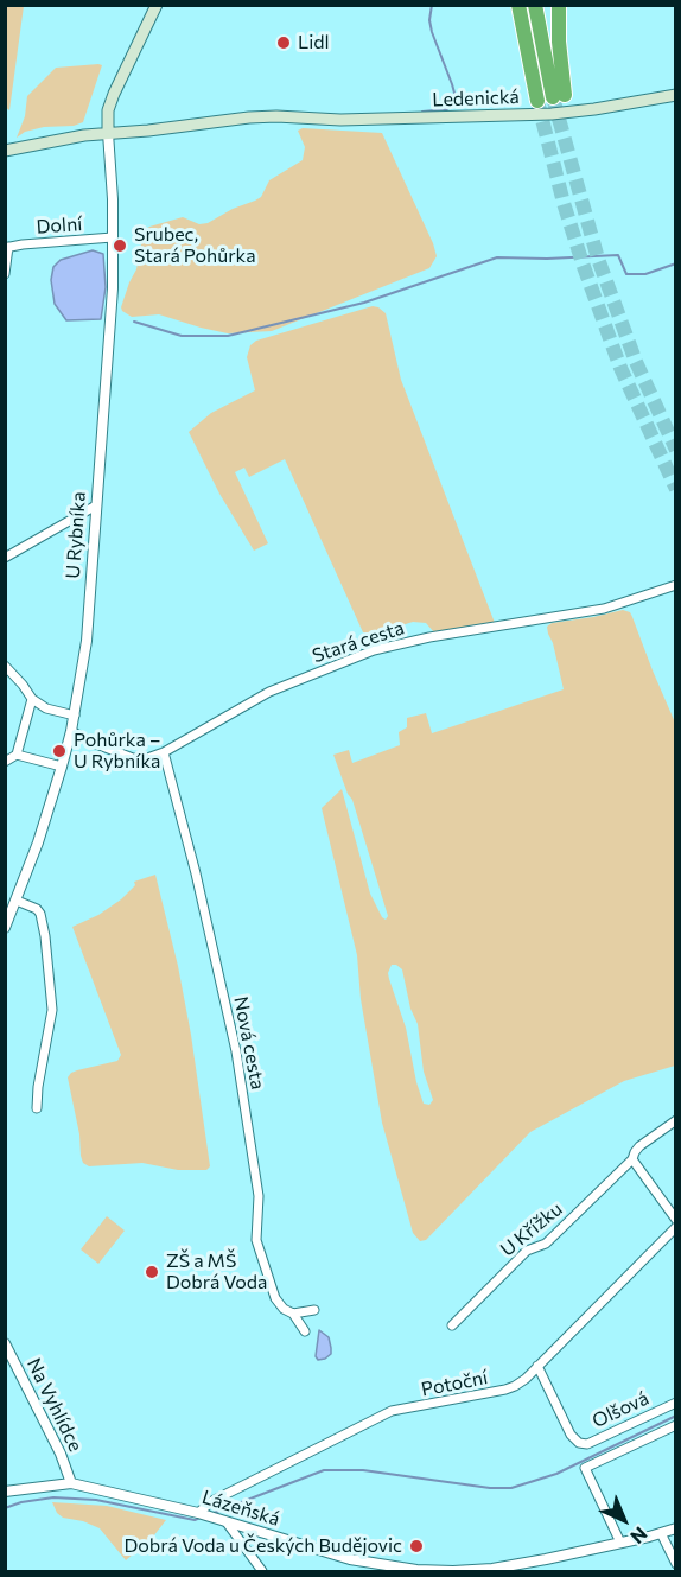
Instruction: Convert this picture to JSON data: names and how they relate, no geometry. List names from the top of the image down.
{
  "streets": {
    "main road": ["Ledenická"],
    "street": [
      "Dolní",
      "U Rybníka",
      "Stará cesta",
      "Nová cesta",
      "U Křížku",
      "Potoční",
      "Na Vyhlídce",
      "Olšová",
      "Lázeňská"
    ]
  },
  "crossings": [
    ["Ledenická", "U Rybníka"],
    ["Dolní", "U Rybníka"],
    ["U Rybníka", "Stará cesta"],
    ["Stará cesta", "Nová cesta"],
    ["Potoční", "Olšová"],
    ["Potoční", "Lázeňská"],
    ["Na Vyhlídce", "Lázeňská"]
  ],
  "places": [
    "Lidl",
    "Srubec, Stará Pohůrka",
    "Pohůrka – U Rybníka",
    "ZŠ a MŠ Dobrá Voda",
    "Dobrá Voda u Českých Budějovic"
  ],
  "north": "bottom right"
}
